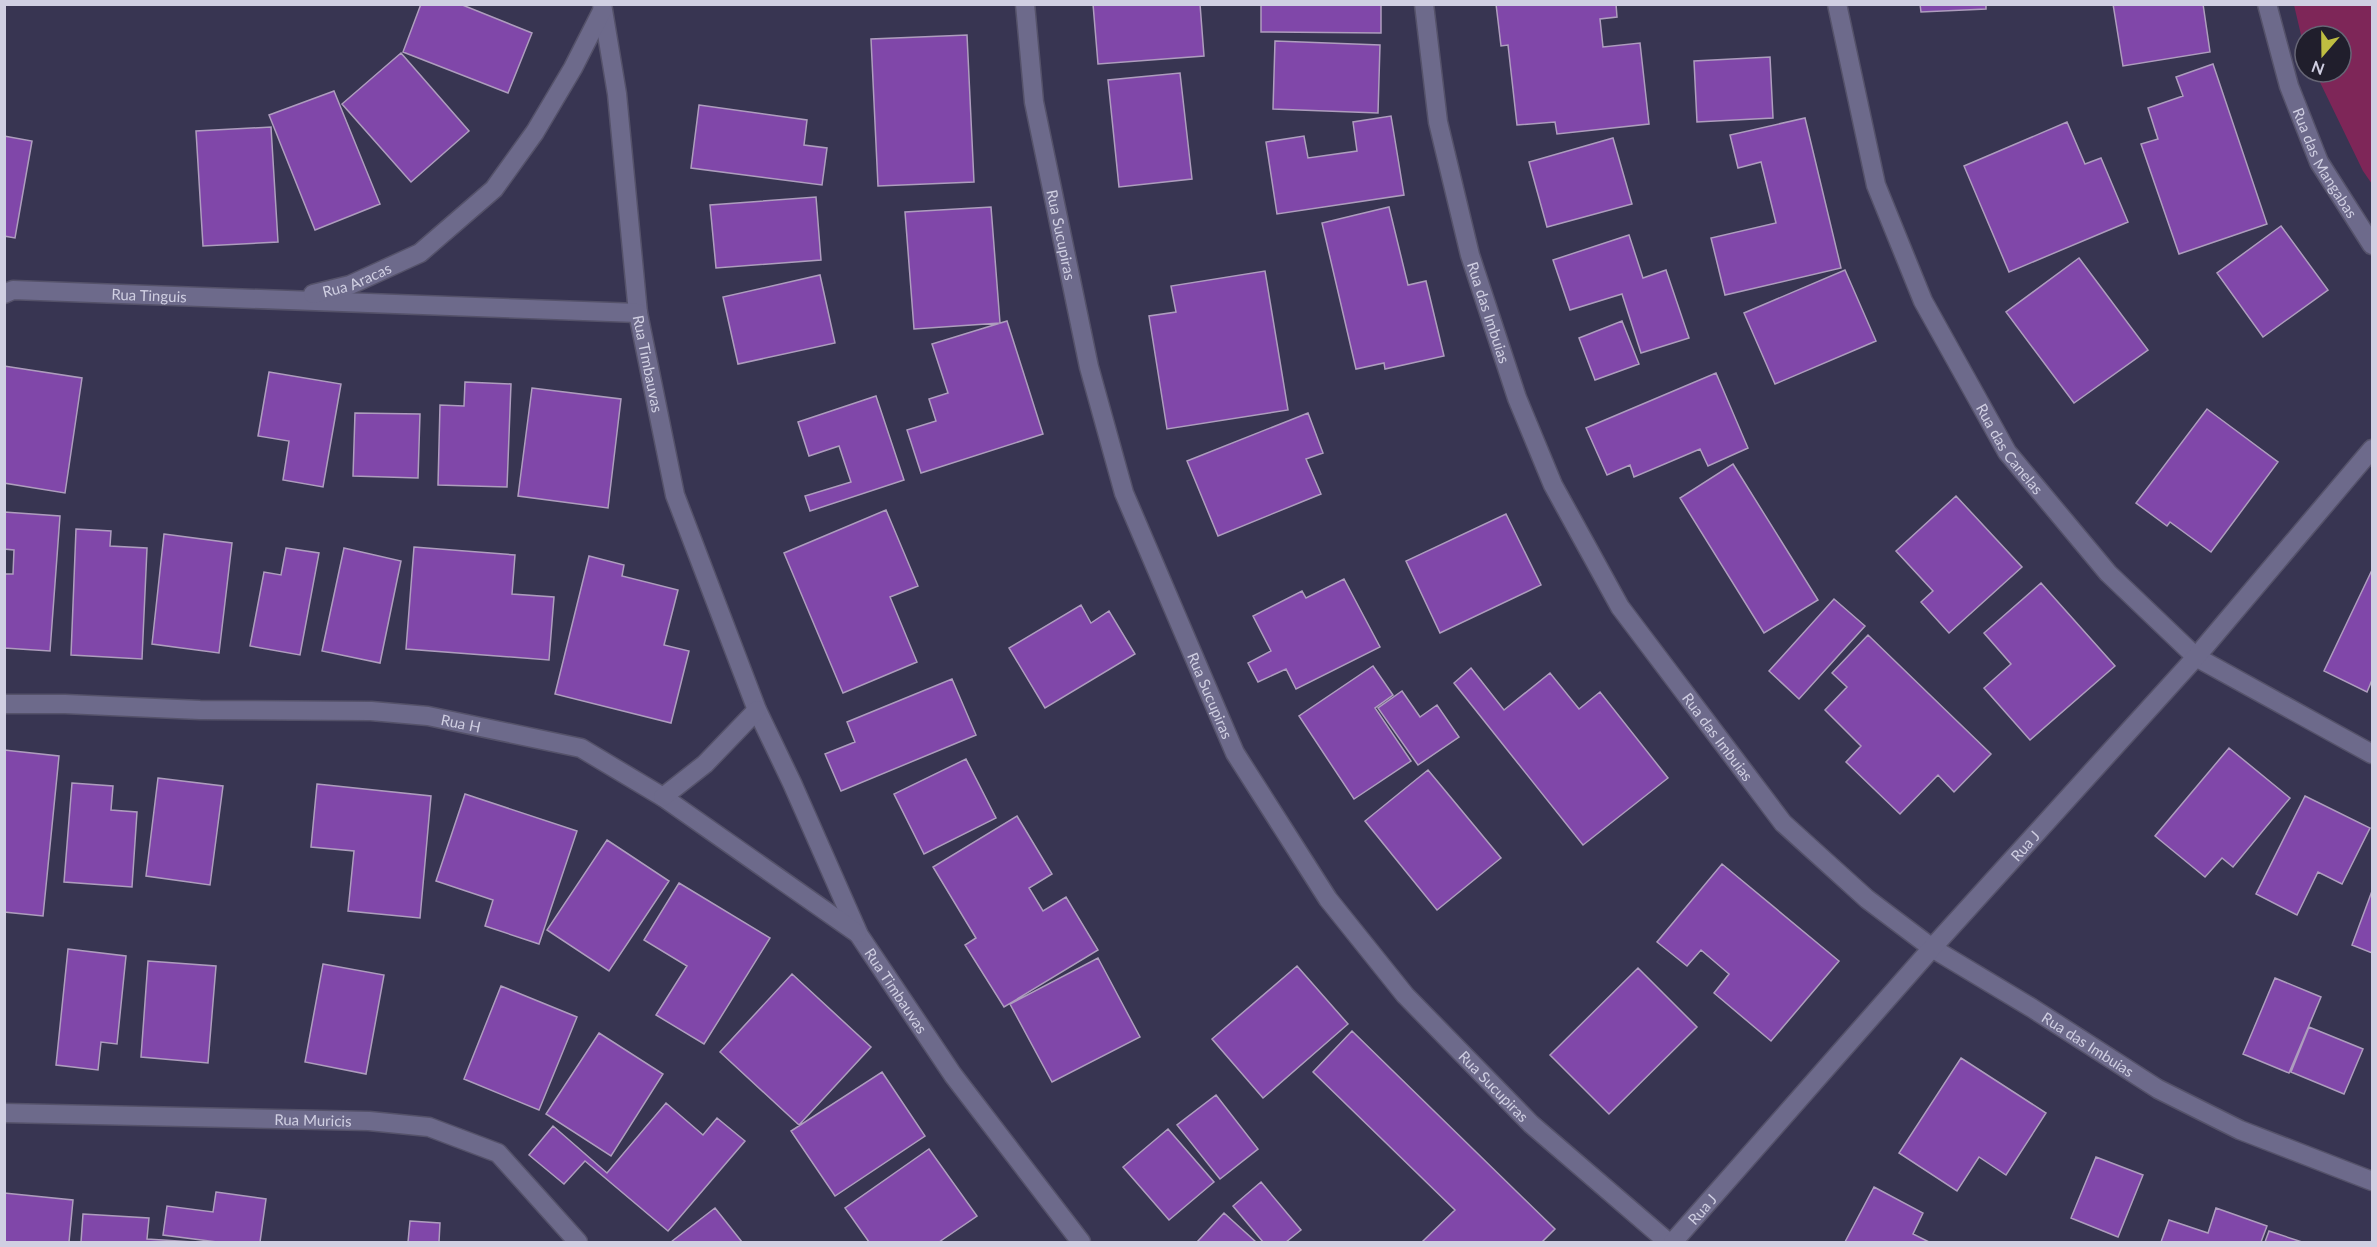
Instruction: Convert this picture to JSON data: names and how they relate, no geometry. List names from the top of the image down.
{
  "streets": {
    "street": [
      "Rua das Mangabas",
      "Rua Sucupiras",
      "Rua Aracas",
      "Rua Tinguis",
      "Rua das Imbuias",
      "Rua Timbauvas",
      "Rua das Canelas",
      "Rua H",
      "Rua J",
      "Rua Muricis"
    ]
  },
  "crossings": [
    ["Rua Aracas", "Rua Tinguis"],
    ["Rua Aracas", "Rua Timbauvas"],
    ["Rua das Imbuias", "Rua J"],
    ["Rua Timbauvas", "Rua H"],
    ["Rua das Canelas", "Rua J"]
  ],
  "north": "bottom"
}
